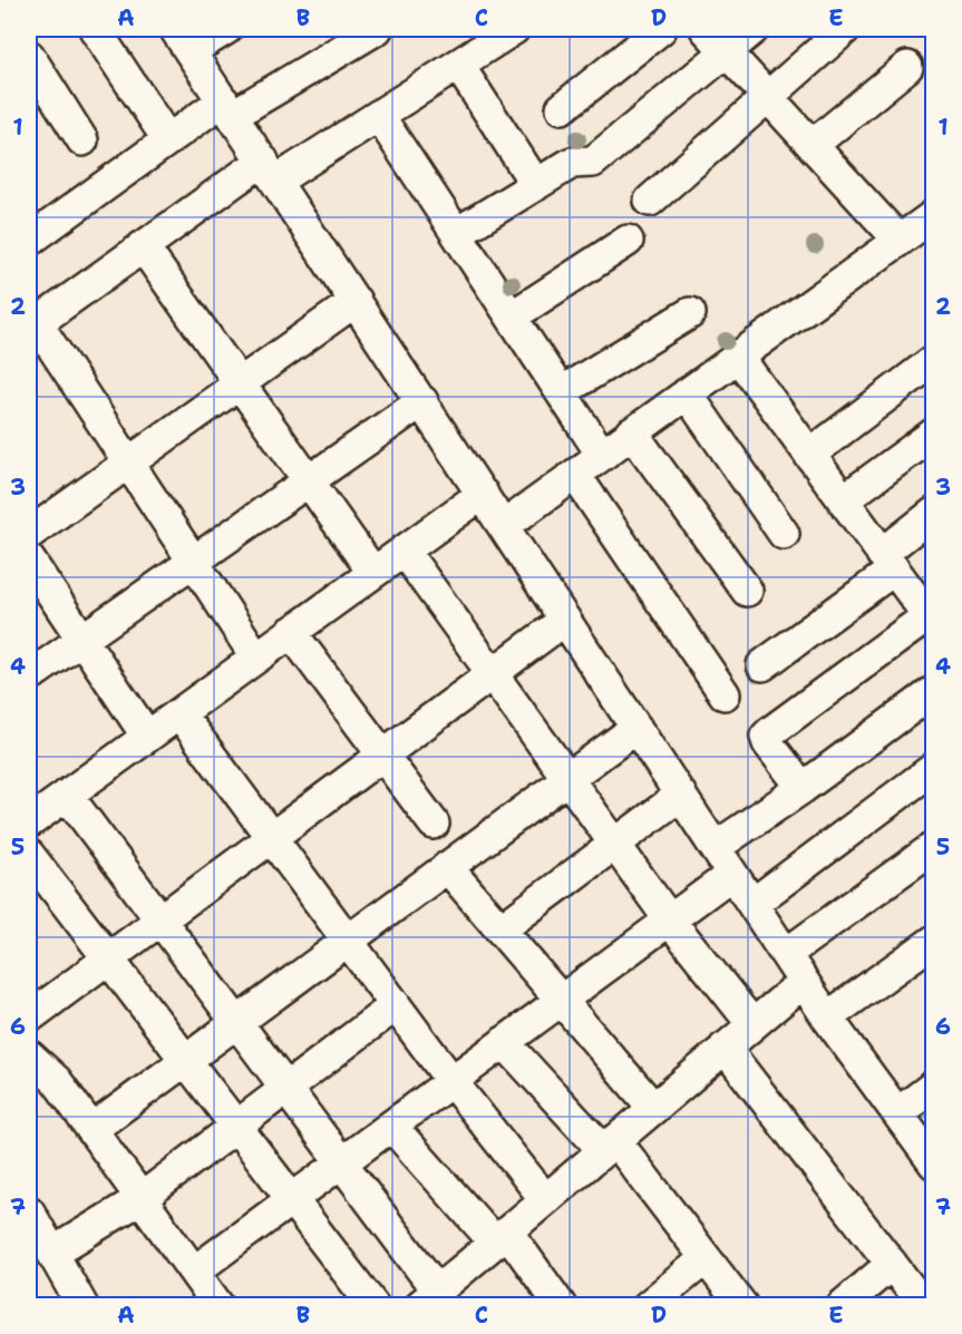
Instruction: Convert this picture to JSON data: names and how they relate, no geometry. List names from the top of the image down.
{
  "grid": {
    "columns": [
      "A",
      "B",
      "C",
      "D",
      "E"
    ],
    "rows": [
      "1",
      "2",
      "3",
      "4",
      "5",
      "6",
      "7"
    ]
  }
}
